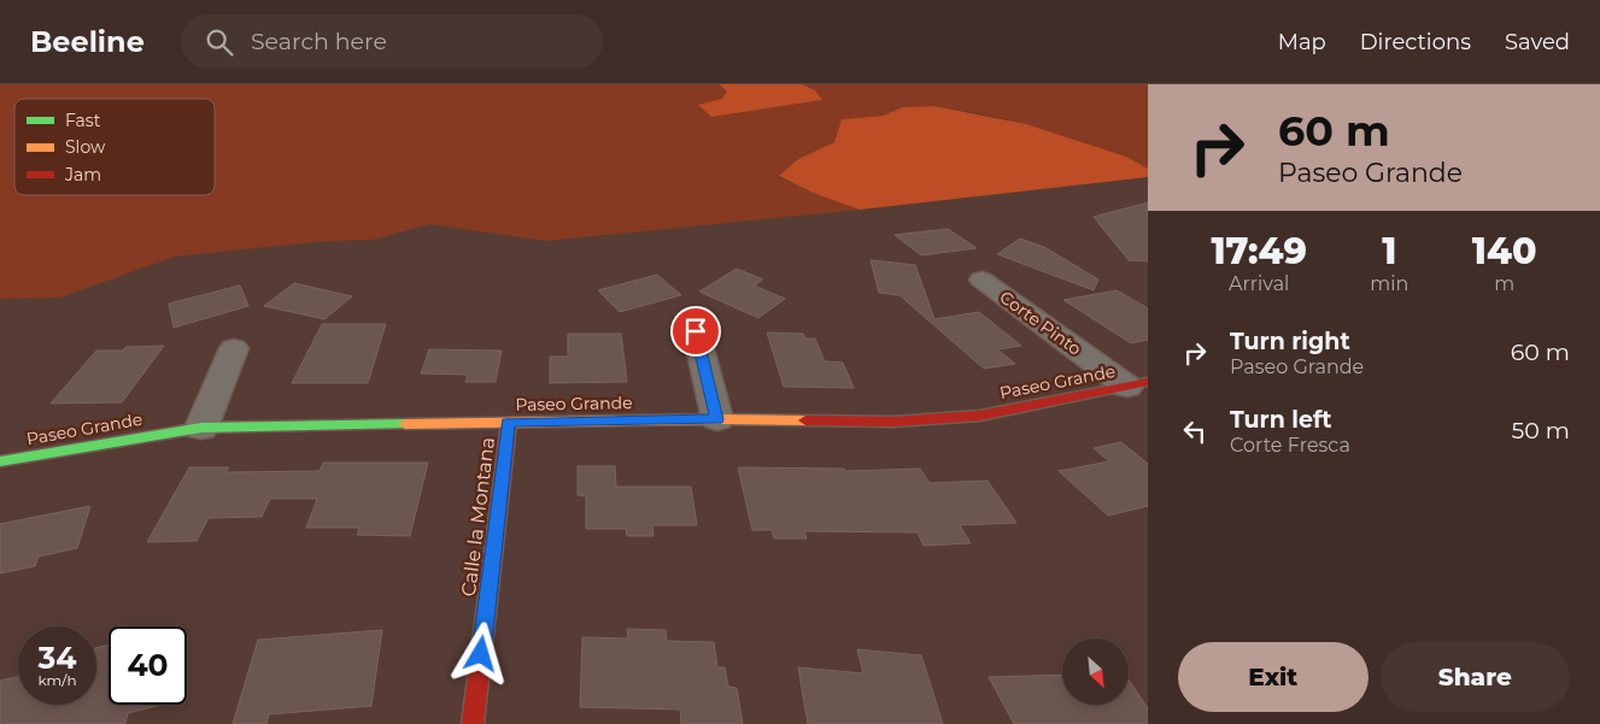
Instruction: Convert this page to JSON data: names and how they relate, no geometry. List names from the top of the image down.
{
  "streets": {
    "street": ["Corte Pinto", "Paseo Grande", "Calle la Montana"]
  },
  "crossings": [
    ["Corte Pinto", "Paseo Grande"],
    ["Paseo Grande", "Calle la Montana"]
  ],
  "legend": ["Fast", "Slow", "Jam"],
  "north": "bottom right",
  "page": {
    "header": "Beeline",
    "search": "Search here",
    "nav": ["Map", "Directions", "Saved"],
    "turn": ["60 m", "Paseo Grande"],
    "eta": [
      "17:49",
      "Arrival",
      "1",
      "min",
      "140",
      "m"
    ],
    "list": [
      {
        "name": "Turn right",
        "note": "Paseo Grande",
        "value": "60 m"
      },
      {
        "name": "Turn left",
        "note": "Corte Fresca",
        "value": "50 m"
      }
    ],
    "speed": "34 km/h",
    "limit": "40",
    "buttons": ["Exit", "Share"]
  }
}
